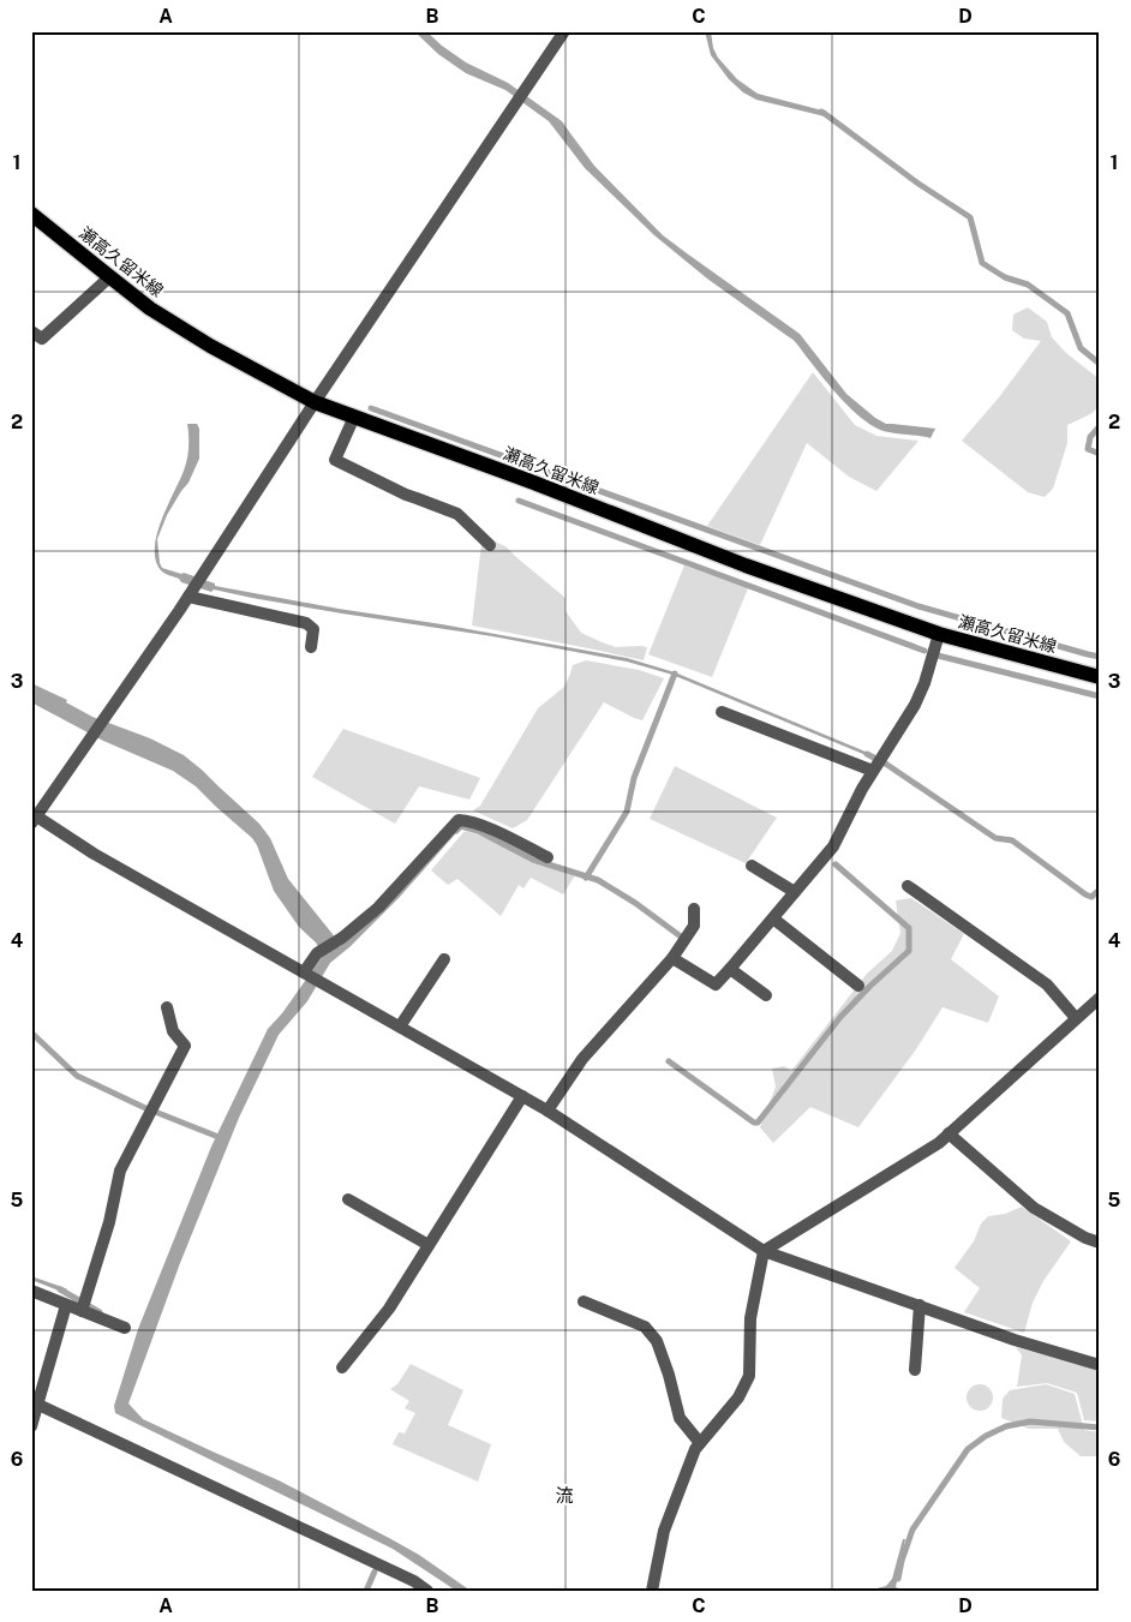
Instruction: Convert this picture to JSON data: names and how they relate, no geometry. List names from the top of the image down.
{
  "streets": {
    "main road": ["瀬高久留米線"]
  },
  "districts": ["流"],
  "grid": {
    "columns": [
      "A",
      "B",
      "C",
      "D"
    ],
    "rows": [
      "1",
      "2",
      "3",
      "4",
      "5",
      "6"
    ]
  }
}
